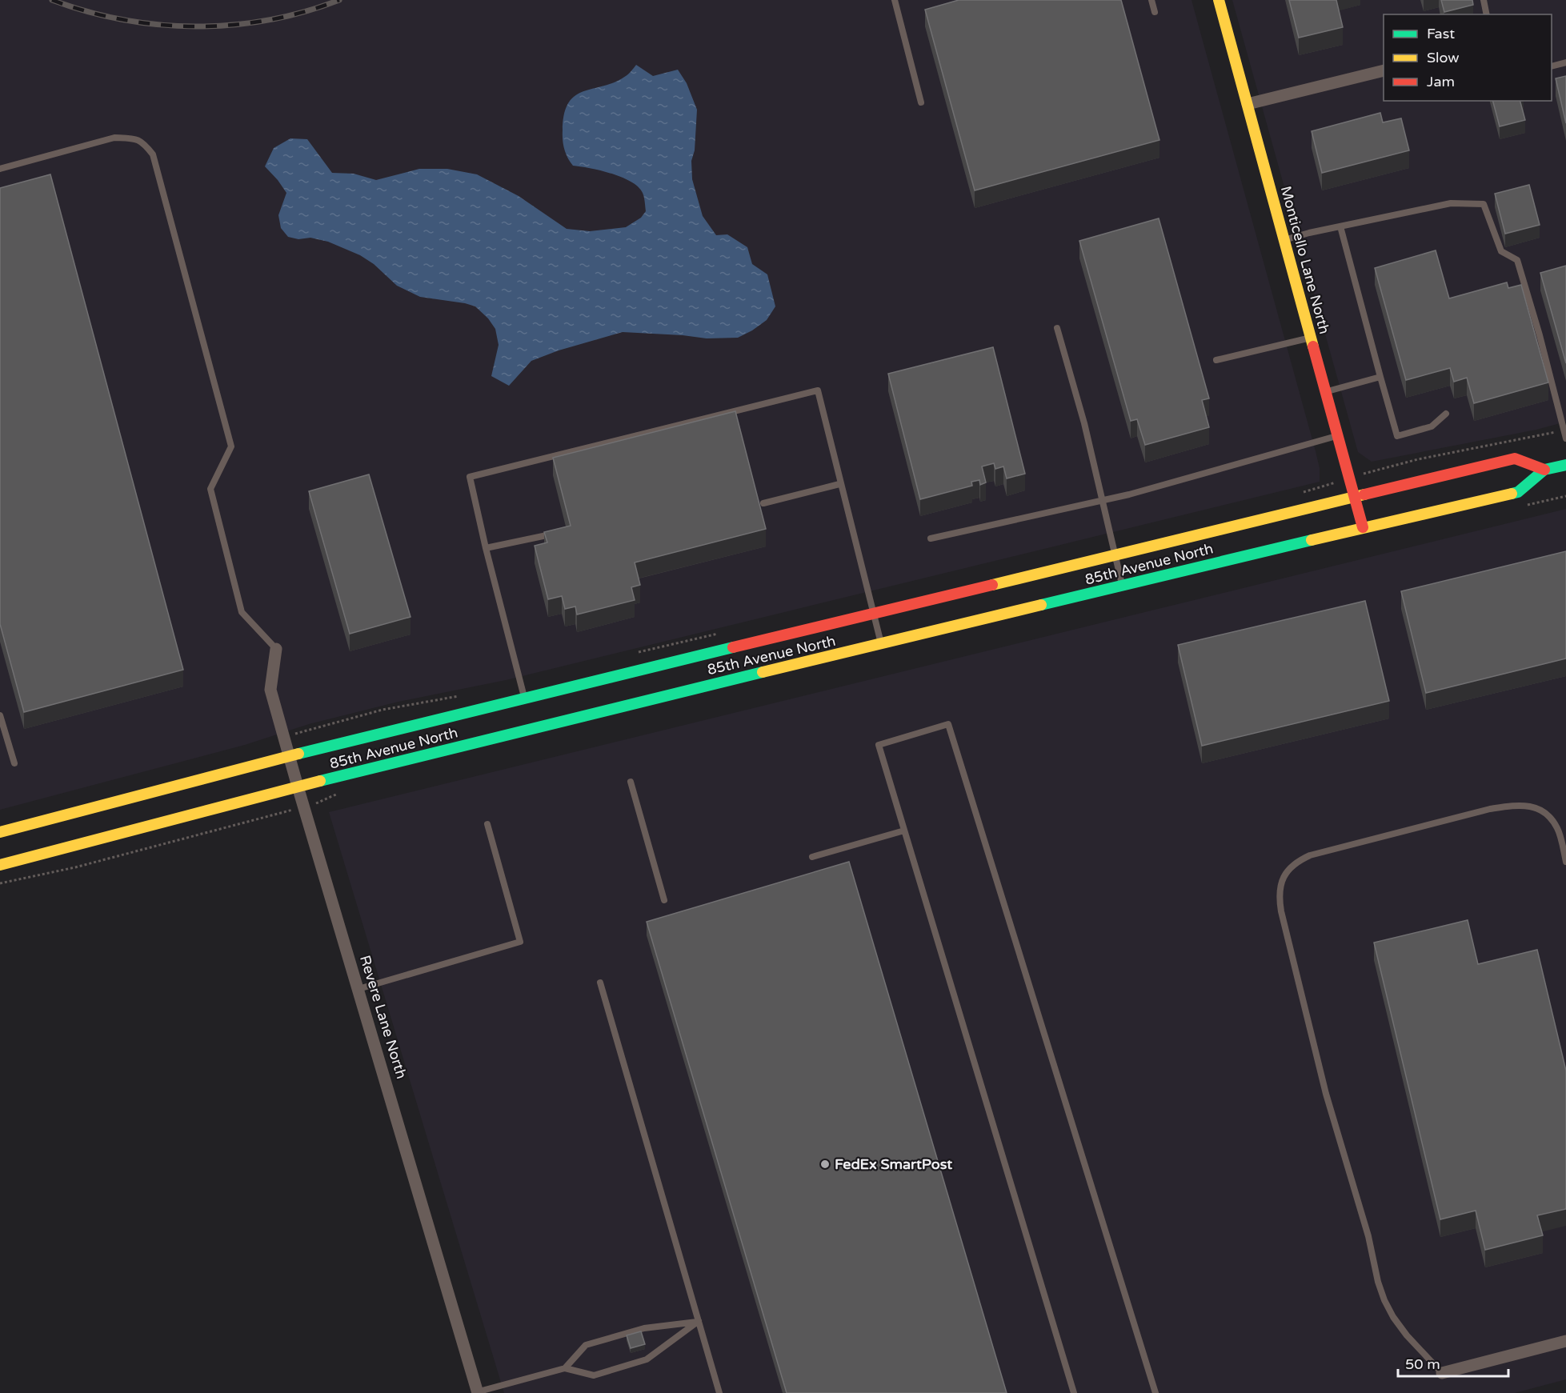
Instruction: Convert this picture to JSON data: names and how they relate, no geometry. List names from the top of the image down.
{
  "streets": {
    "main road": ["Monticello Lane North", "85th Avenue North"],
    "street": ["Revere Lane North"]
  },
  "crossings": [
    ["Monticello Lane North", "85th Avenue North"],
    ["85th Avenue North", "Revere Lane North"]
  ],
  "places": ["FedEx SmartPost"],
  "legend": ["Fast", "Slow", "Jam"],
  "scale_bar": "50 m"
}
